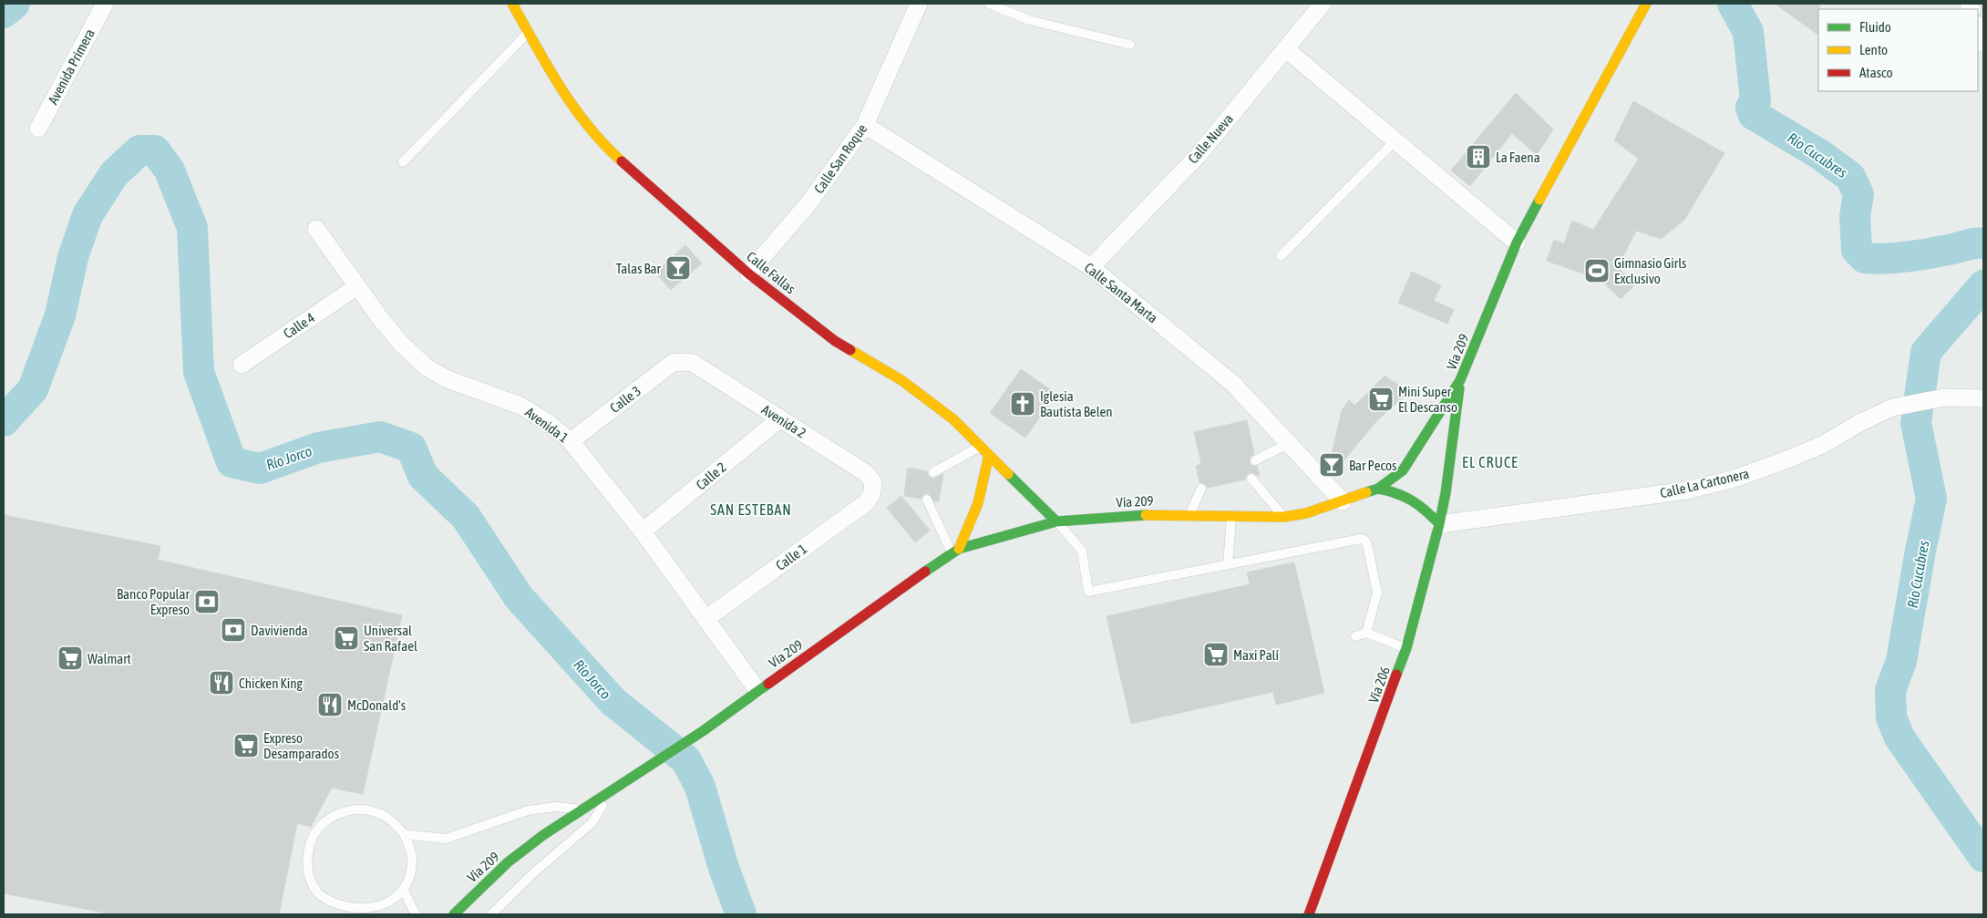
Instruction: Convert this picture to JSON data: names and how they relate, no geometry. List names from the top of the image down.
{
  "streets": {
    "main road": ["Calle Fallas", "Vía 209", "Vía 206"],
    "street": [
      "Avenida Primera",
      "Calle Nueva",
      "Calle San Roque",
      "Calle Santa Marta",
      "Calle 4",
      "Calle 3",
      "Avenida 2",
      "Avenida 1",
      "Calle 2",
      "Calle La Cartonera",
      "Calle 1"
    ]
  },
  "crossings": [
    ["Calle Nueva", "Calle Santa Marta"],
    ["Calle San Roque", "Calle Fallas"],
    ["Calle San Roque", "Calle Santa Marta"],
    ["Calle Fallas", "Vía 209"],
    ["Calle Santa Marta", "Vía 209"],
    ["Calle 4", "Avenida 1"],
    ["Vía 209", "Avenida 1"],
    ["Calle 3", "Avenida 2"],
    ["Calle 3", "Avenida 1"],
    ["Avenida 2", "Calle 2"],
    ["Avenida 2", "Calle 1"],
    ["Avenida 1", "Calle 2"],
    ["Avenida 1", "Calle 1"],
    ["Calle La Cartonera", "Vía 206"]
  ],
  "districts": ["EL CRUCE", "SAN ESTEBAN"],
  "water": ["Río Cucubres", "Río Jorco"],
  "places": {
    "building": ["La Faena"],
    "bar": ["Talas Bar", "Bar Pecos"],
    "sports": ["Gimnasio Girls Exclusivo"],
    "supermarket": [
      "Mini Super El Descanso",
      "Universal San Rafael",
      "Maxi Palí",
      "Walmart",
      "Expreso Desamparados"
    ],
    "church": ["Iglesia Bautista Belen"],
    "bank": ["Banco Popular Expreso", "Davivienda"],
    "restaurant": ["Chicken King", "McDonald's"]
  },
  "legend": ["Fluido", "Lento", "Atasco"]
}
